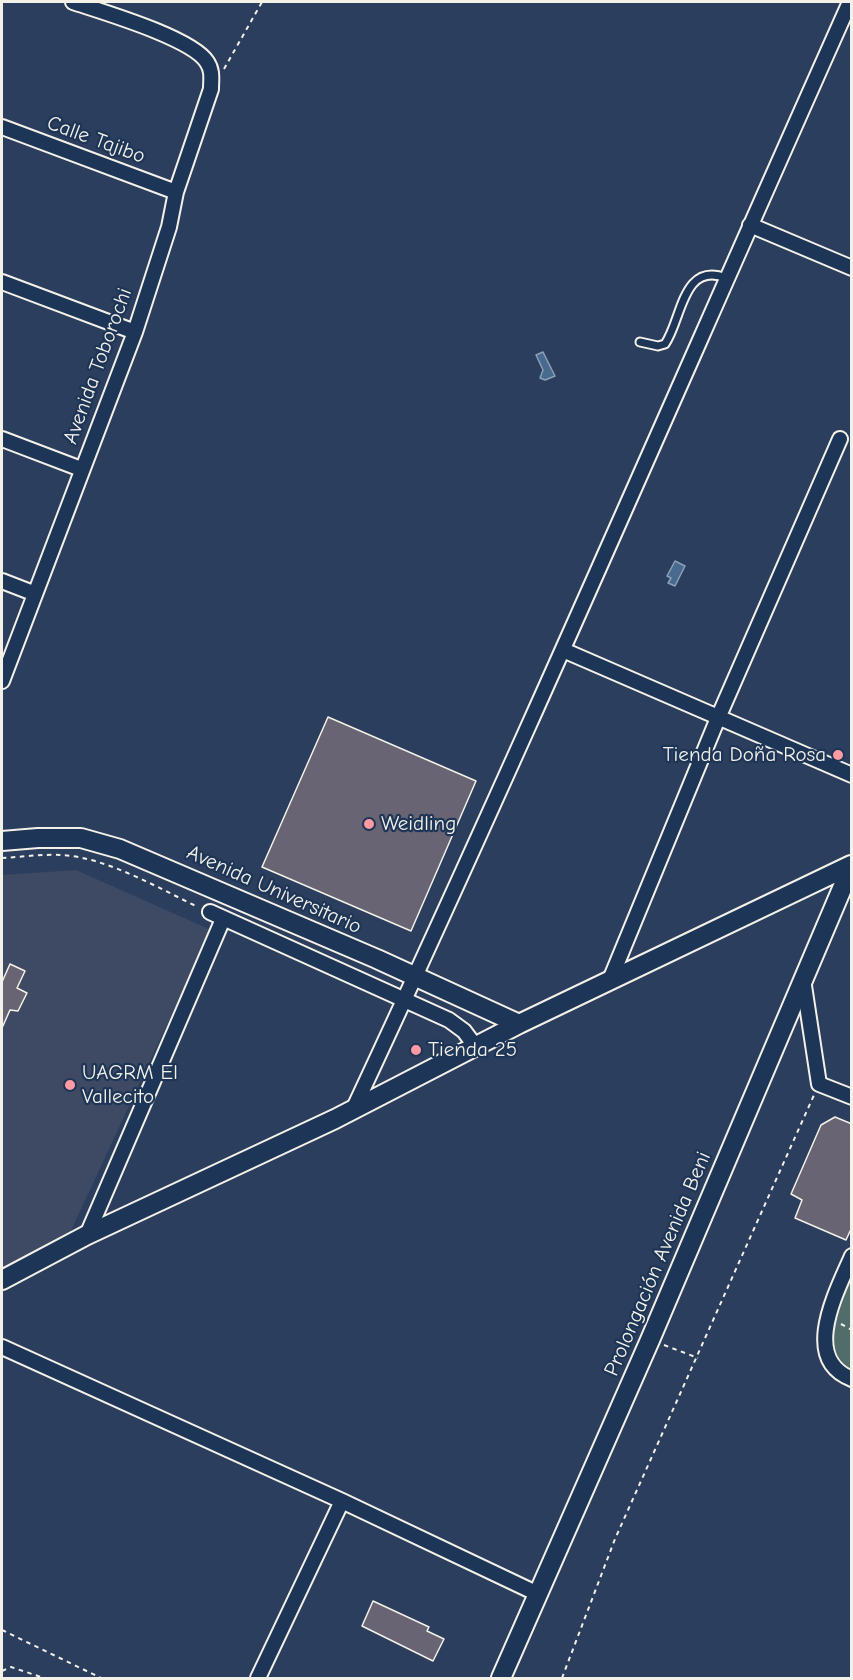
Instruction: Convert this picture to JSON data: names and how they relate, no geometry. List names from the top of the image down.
{
  "streets": {
    "street": [
      "Calle Tajibo",
      "Avenida Toborochi",
      "Avenida Universitario",
      "Prolongación Avenida Beni"
    ]
  },
  "crossings": [
    ["Calle Tajibo", "Avenida Toborochi"]
  ],
  "places": [
    "Tienda Doña Rosa",
    "Weidling",
    "Tienda 25",
    "UAGRM El Vallecito"
  ]
}
